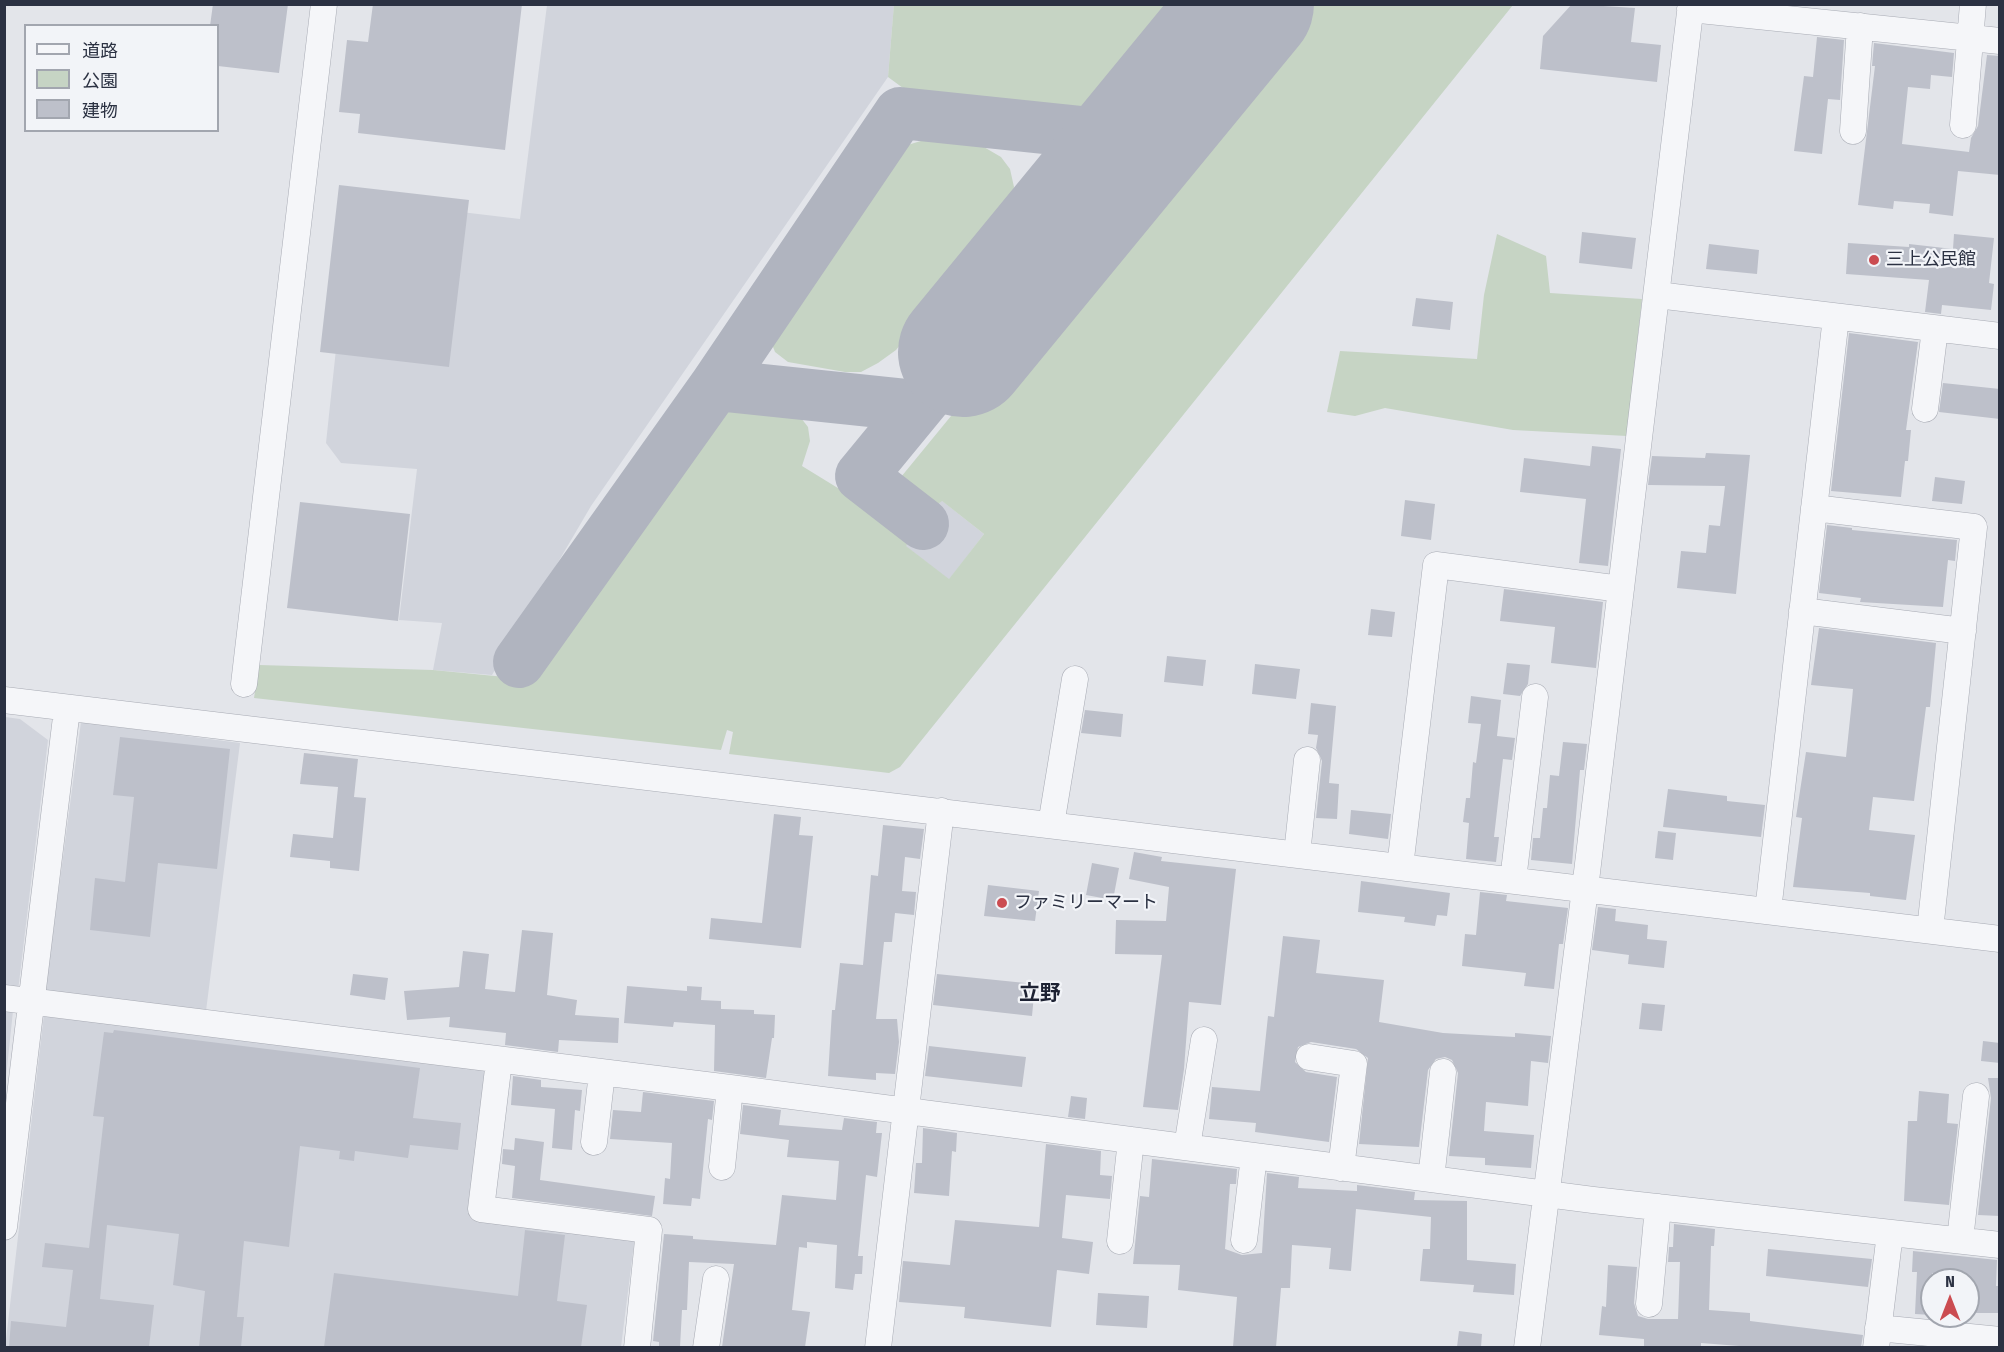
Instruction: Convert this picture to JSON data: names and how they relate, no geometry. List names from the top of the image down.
{
  "districts": ["立野"],
  "places": ["三上公民館", "ファミリーマート"],
  "legend": ["道路", "公園", "建物"],
  "north": "top"
}
